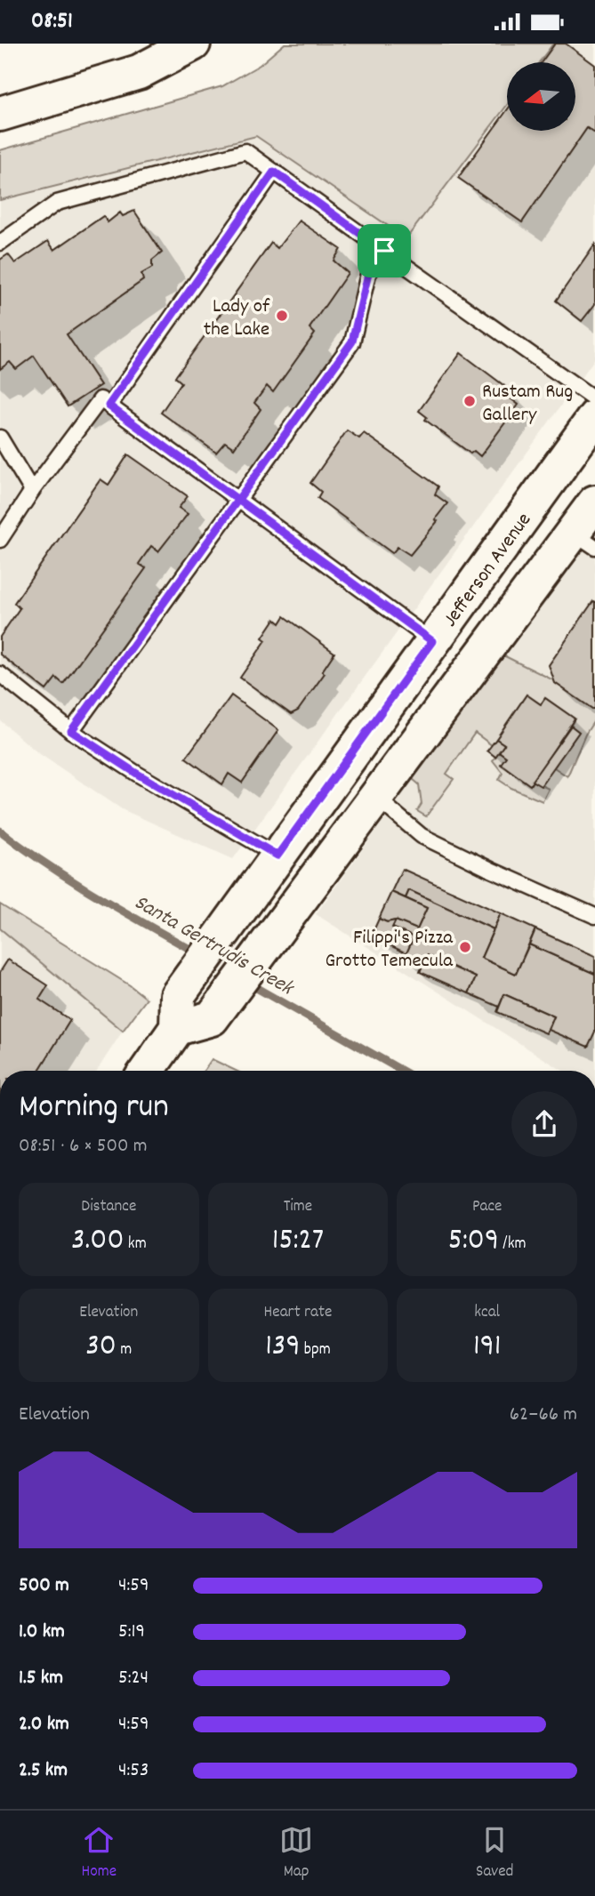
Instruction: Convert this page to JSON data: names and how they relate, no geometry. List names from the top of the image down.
{
  "streets": {
    "main road": ["Jefferson Avenue"]
  },
  "water": ["Santa Gertrudis Creek"],
  "places": ["Lady of the Lake", "Rustam Rug Gallery", "Filippi's Pizza Grotto Temecula"],
  "north": "left",
  "page": {
    "status": "08:51",
    "heading": ["Morning run", "08:51 · 6 × 500 m"],
    "stats": [
      ["Distance", "3.00 km"],
      ["Time", "15:27"],
      ["Pace", "5:09 /km"],
      ["Elevation", "30 m"],
      ["Heart rate", "139 bpm"],
      ["kcal", "191"]
    ],
    "chart": ["Elevation", "62–66 m"],
    "list": [
      {
        "name": "500 m",
        "note": "4:59"
      },
      {
        "name": "1.0 km",
        "note": "5:19"
      },
      {
        "name": "1.5 km",
        "note": "5:24"
      },
      {
        "name": "2.0 km",
        "note": "4:59"
      },
      {
        "name": "2.5 km",
        "note": "4:53"
      }
    ],
    "tabs": ["Home", "Map", "Saved"]
  }
}
